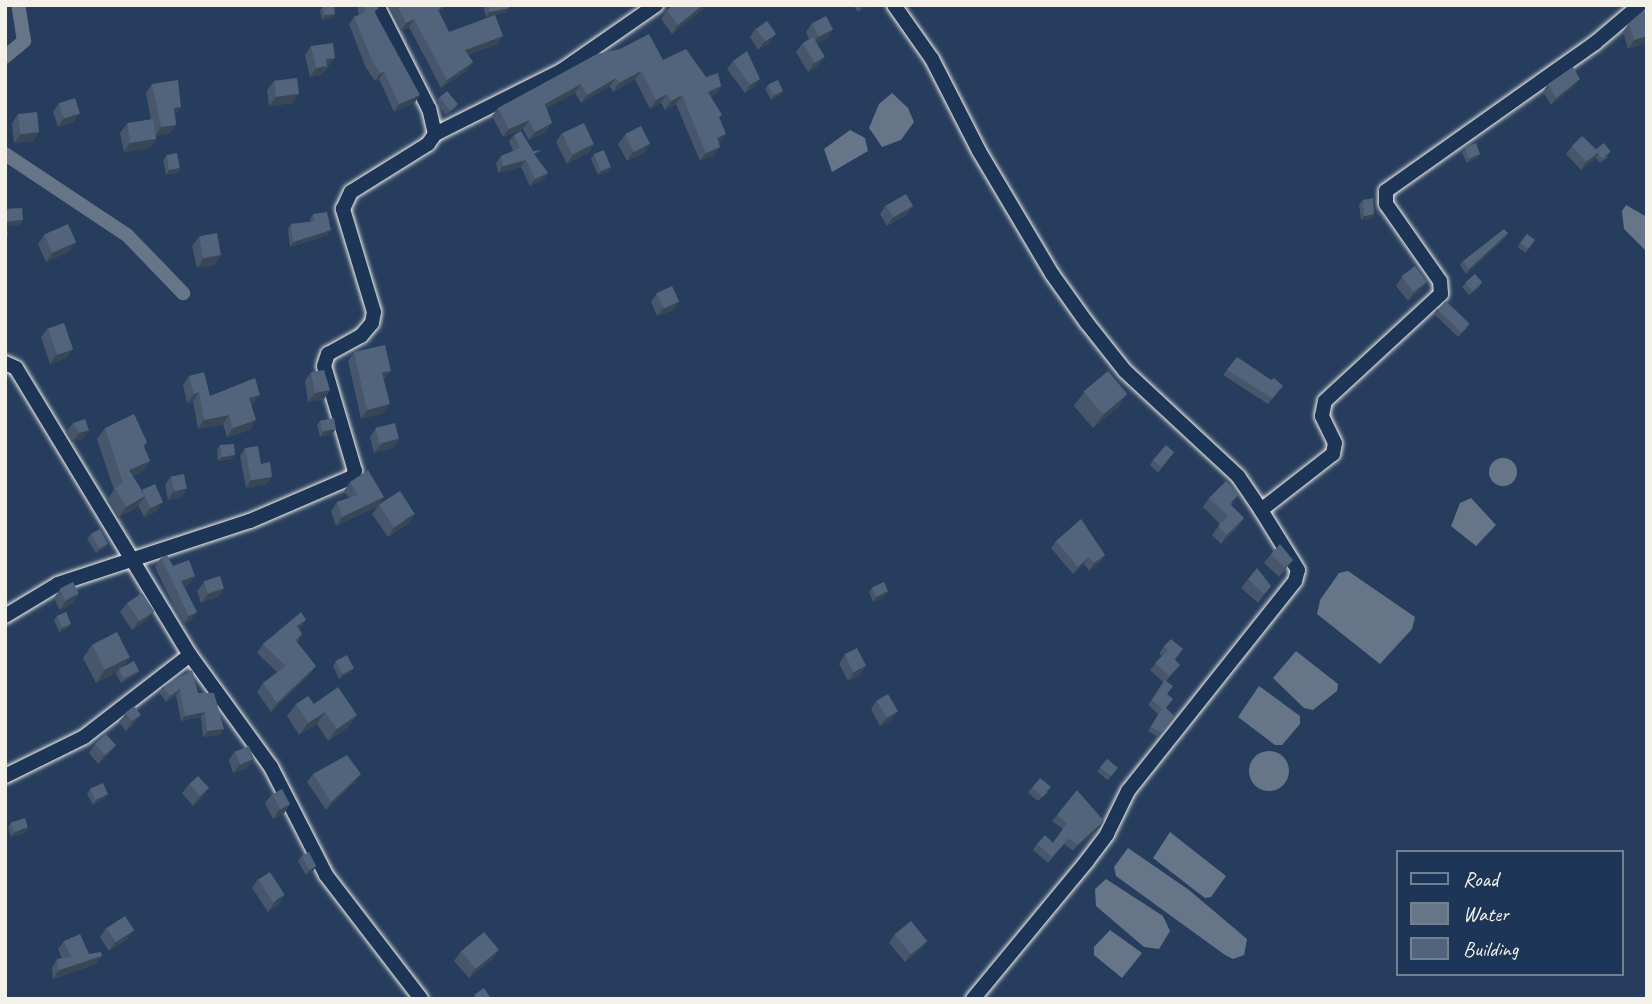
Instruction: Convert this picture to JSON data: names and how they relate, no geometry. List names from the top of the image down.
{
  "legend": ["Road", "Water", "Building"]
}
